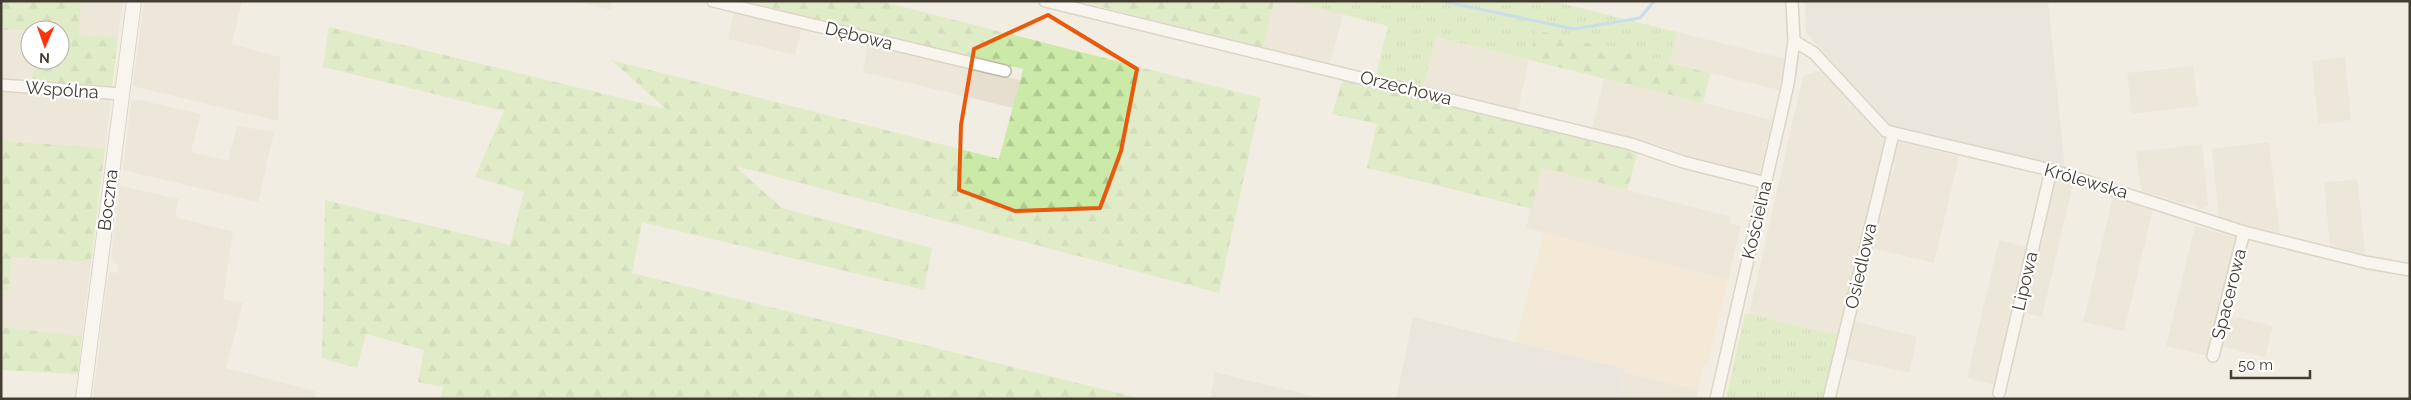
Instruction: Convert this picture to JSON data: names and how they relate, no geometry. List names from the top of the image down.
{
  "streets": {
    "street": [
      "Dębowa",
      "Orzechowa",
      "Wspólna",
      "Królewska",
      "Boczna",
      "Kościelna",
      "Osiedlowa",
      "Lipowa",
      "Spacerowa"
    ]
  },
  "crossings": [
    ["Orzechowa", "Kościelna"],
    ["Wspólna", "Boczna"],
    ["Królewska", "Kościelna"],
    ["Królewska", "Osiedlowa"],
    ["Królewska", "Lipowa"],
    ["Królewska", "Spacerowa"]
  ],
  "scale_bar": "50 m",
  "north": "bottom"
}
